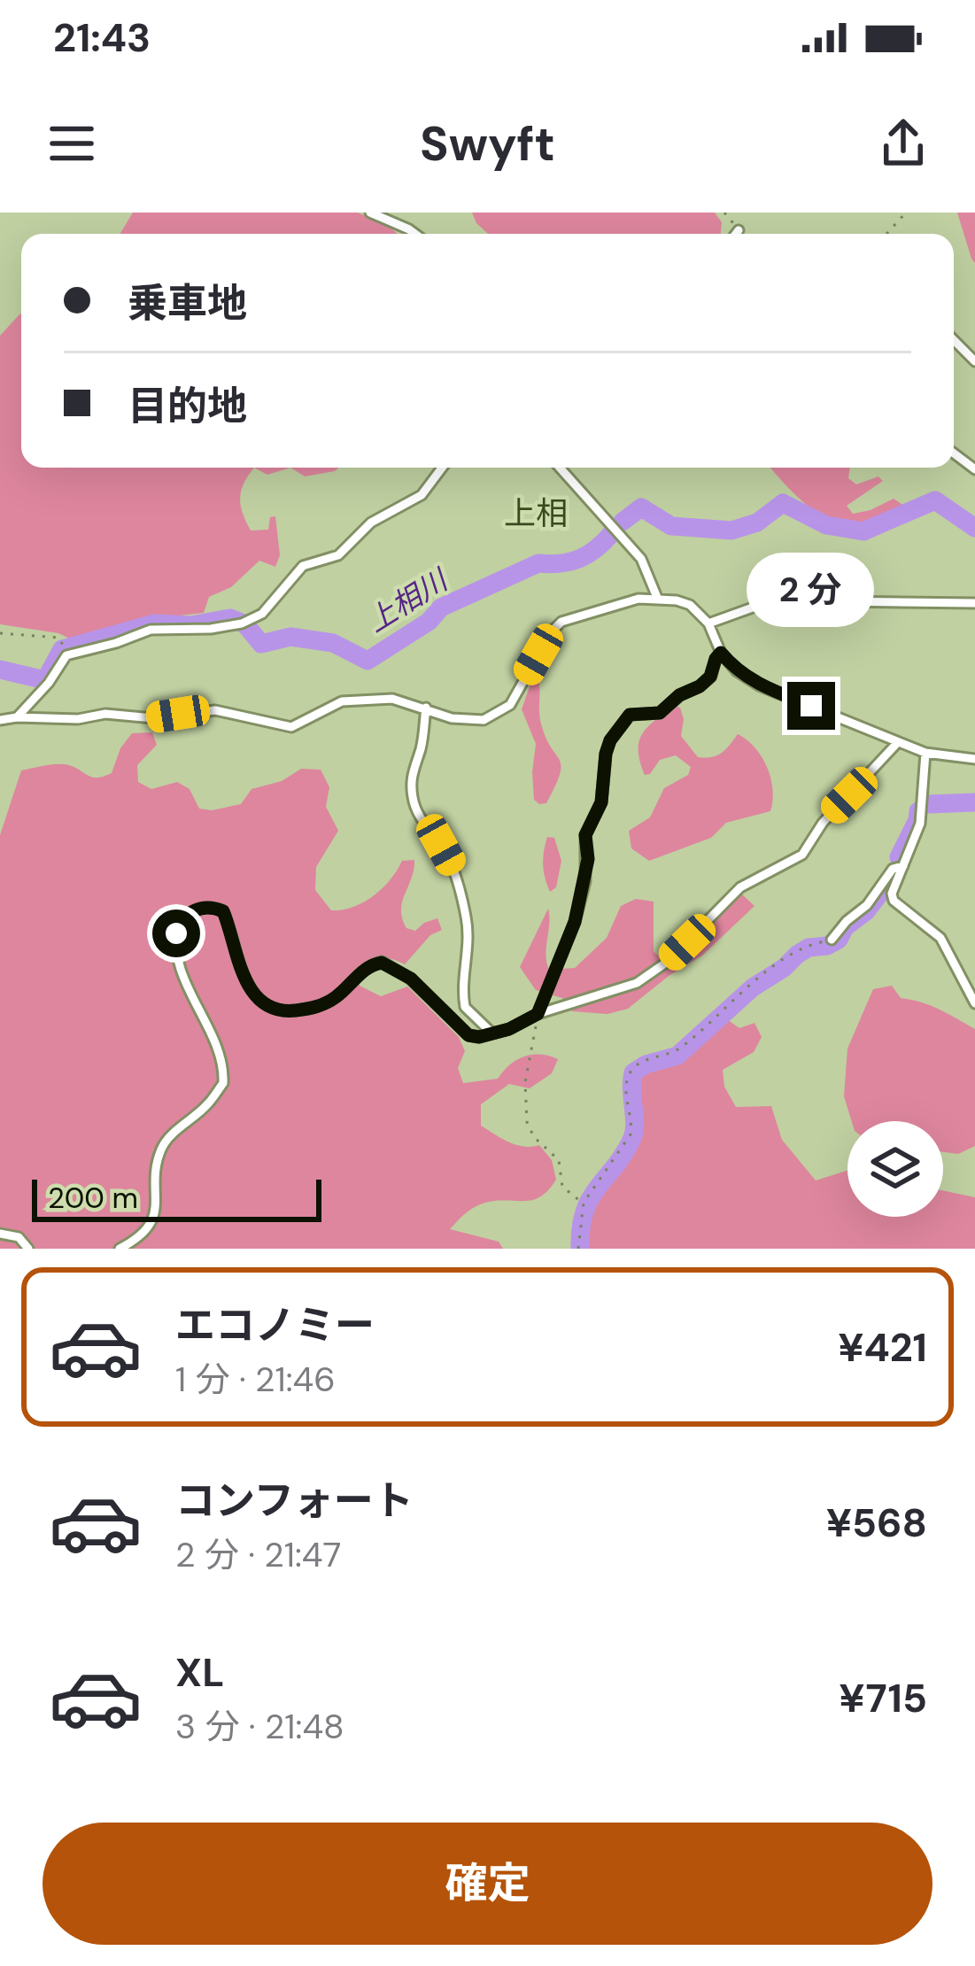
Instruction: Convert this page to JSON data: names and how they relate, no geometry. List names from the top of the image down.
{
  "districts": ["上相"],
  "water": ["上相川"],
  "scale_bar": "200 m",
  "page": {
    "status": "21:43",
    "header": "Swyft",
    "banner": ["乗車地", "目的地"],
    "bubble": "2 分",
    "scale": "200 m",
    "list": [
      {
        "name": "エコノミー",
        "note": "1 分 · 21:46",
        "value": "¥421"
      },
      {
        "name": "コンフォート",
        "note": "2 分 · 21:47",
        "value": "¥568"
      },
      {
        "name": "XL",
        "note": "3 分 · 21:48",
        "value": "¥715"
      }
    ],
    "buttons": "確定"
  }
}
